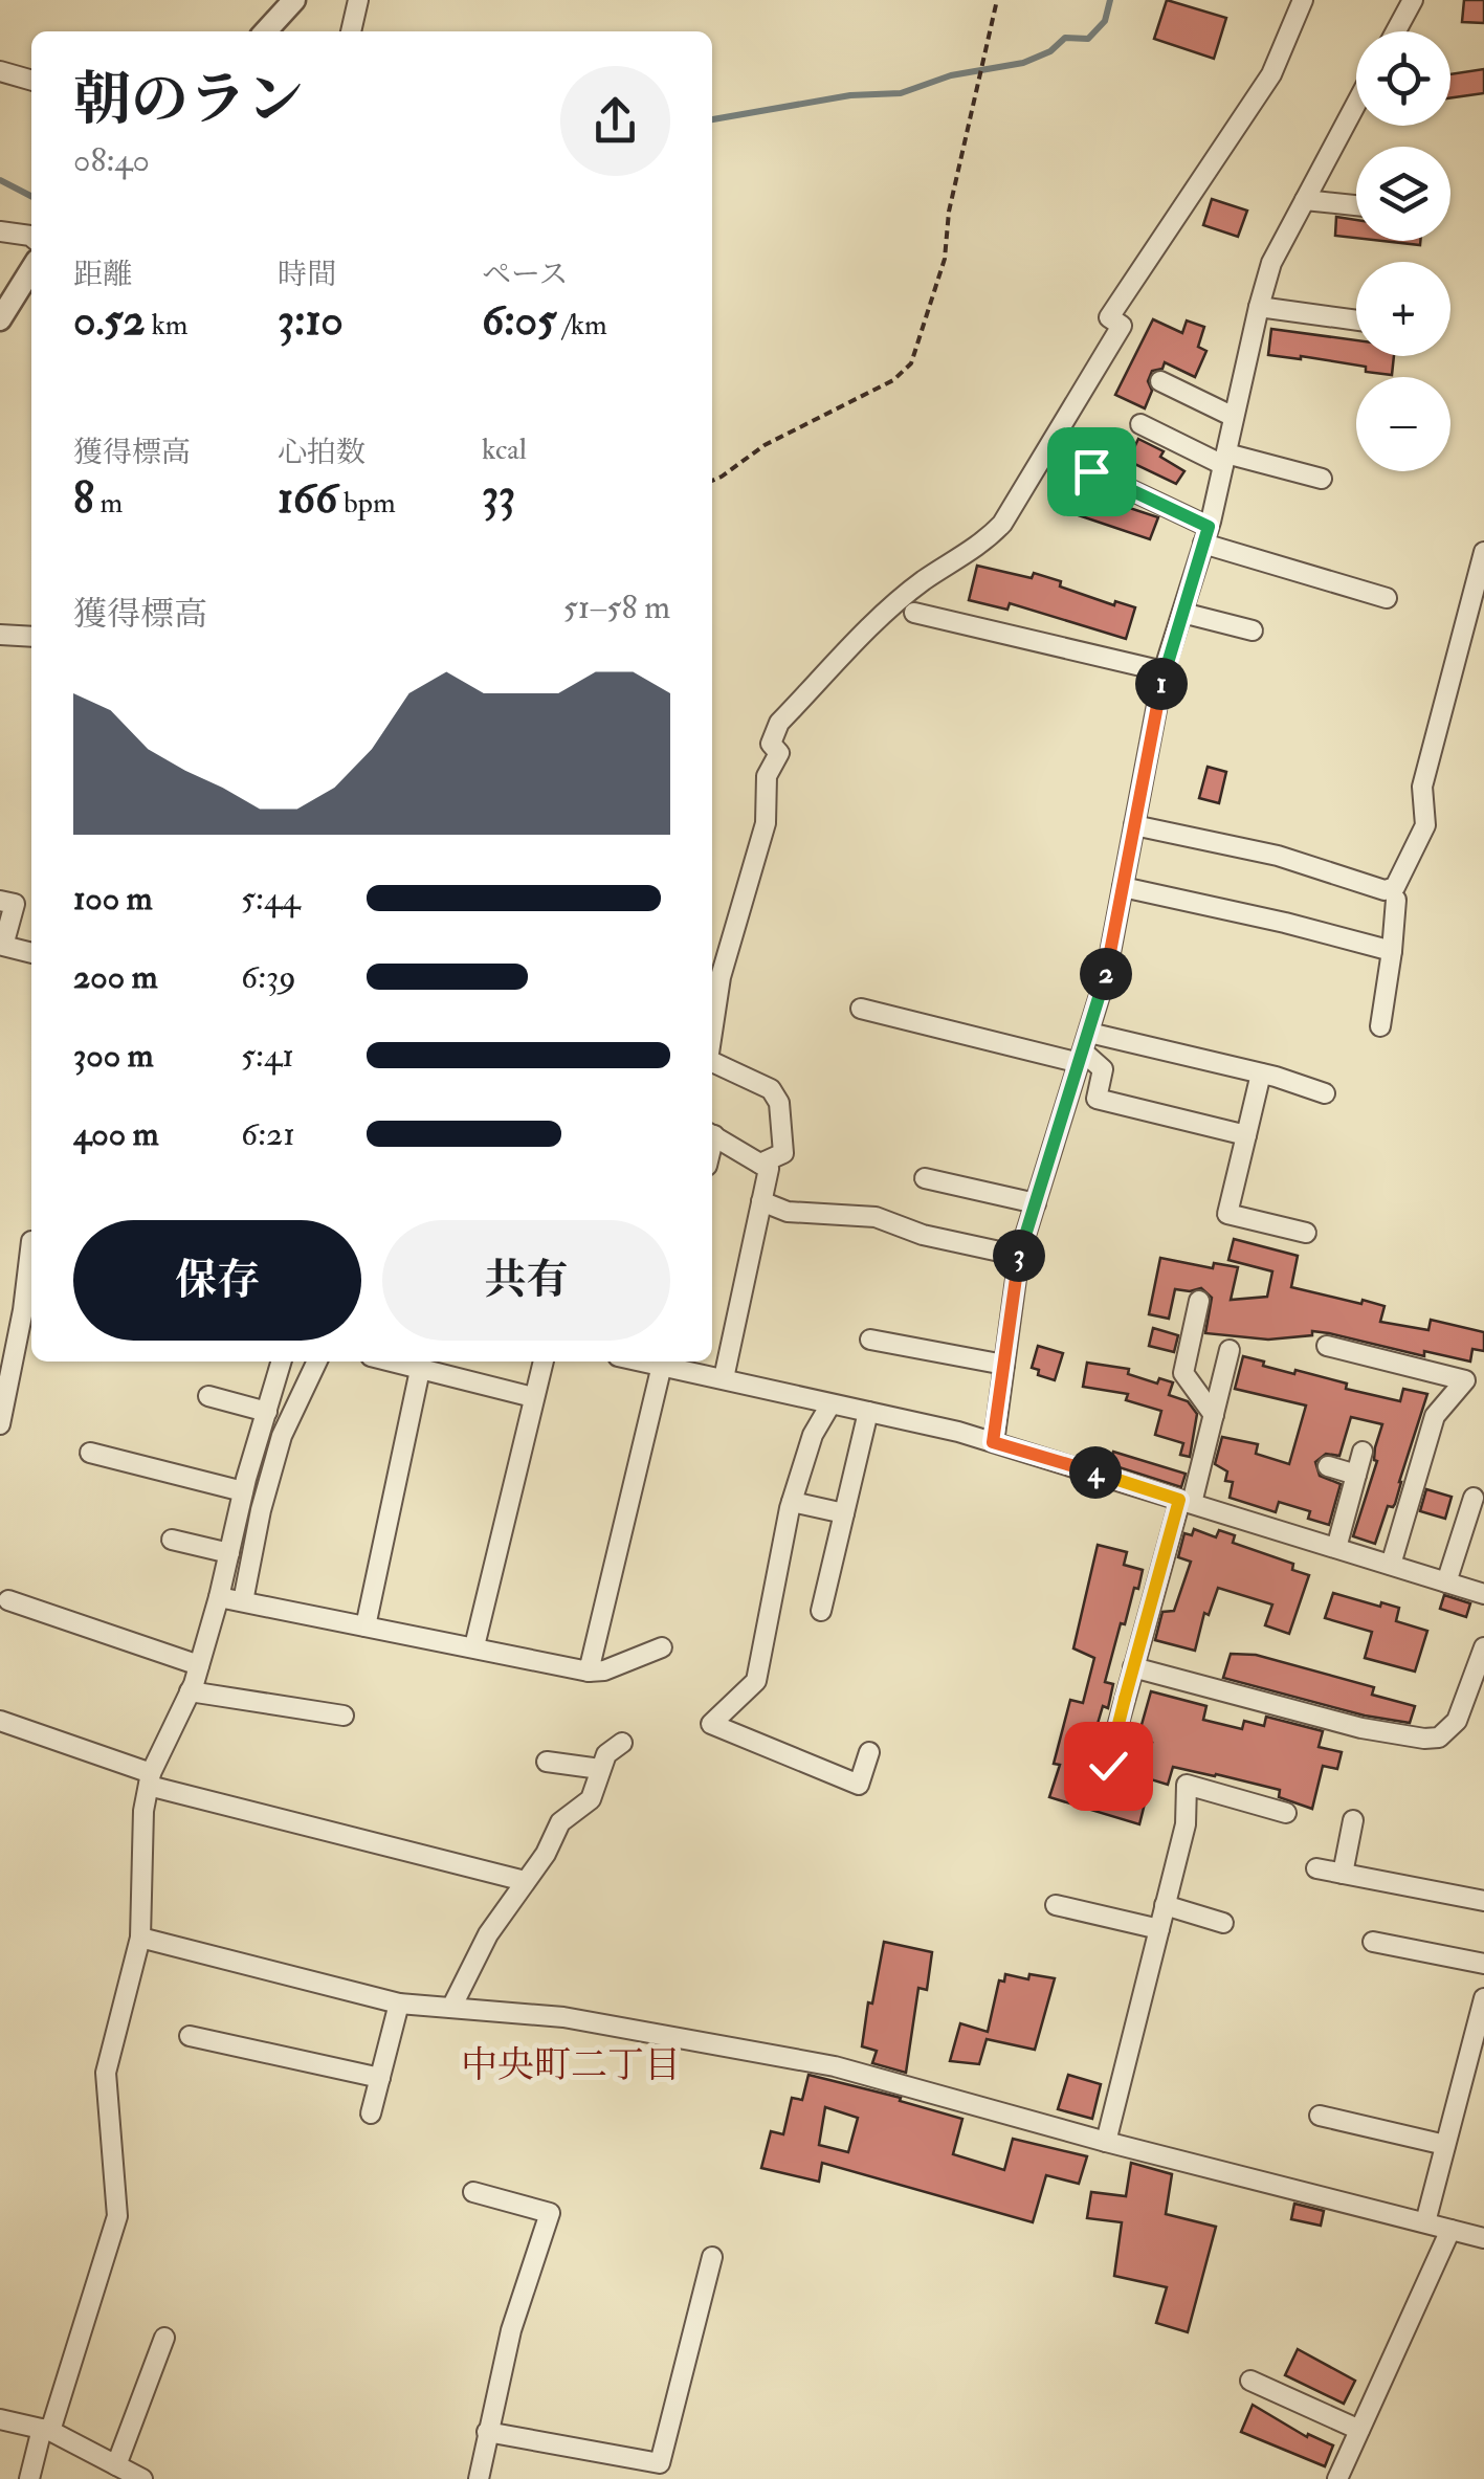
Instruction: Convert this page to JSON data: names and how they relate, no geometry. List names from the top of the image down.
{
  "districts": ["中央町二丁目"],
  "page": {
    "map_buttons": ["+", "−"],
    "heading": ["朝のラン", "08:40"],
    "stats": [
      ["距離", "0.52 km"],
      ["時間", "3:10"],
      ["ペース", "6:05 /km"],
      ["獲得標高", "8 m"],
      ["心拍数", "166 bpm"],
      ["kcal", "33"]
    ],
    "chart": ["獲得標高", "51–58 m"],
    "pins": [
      "1",
      "2",
      "3",
      "4"
    ],
    "list": [
      {
        "name": "100 m",
        "note": "5:44"
      },
      {
        "name": "200 m",
        "note": "6:39"
      },
      {
        "name": "300 m",
        "note": "5:41"
      },
      {
        "name": "400 m",
        "note": "6:21"
      }
    ],
    "buttons": ["保存", "共有"]
  }
}
